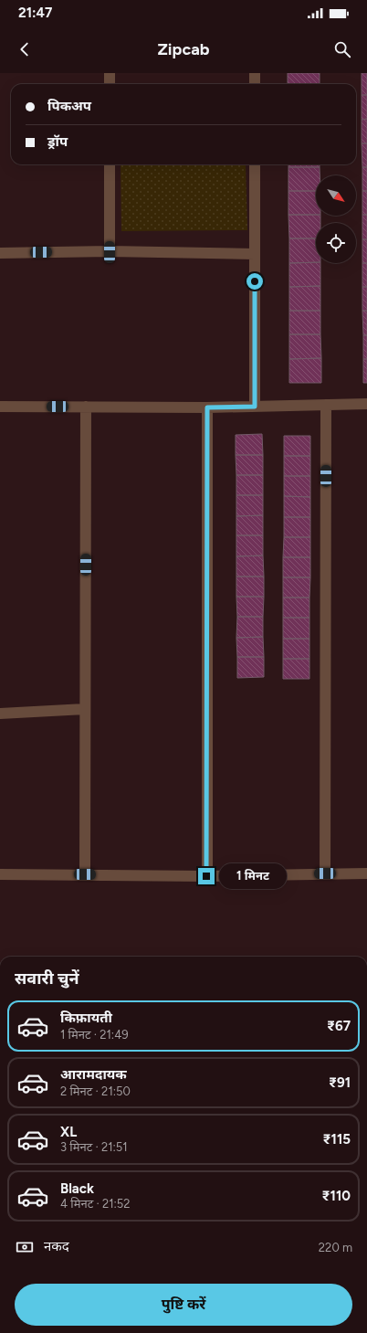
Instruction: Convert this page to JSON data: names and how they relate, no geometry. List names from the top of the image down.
{
  "north": "bottom right",
  "page": {
    "status": "21:47",
    "header": "Zipcab",
    "banner": ["पिकअप", "ड्रॉप"],
    "bubble": "1 मिनट",
    "heading": "सवारी चुनें",
    "list": [
      {
        "name": "किफ़ायती",
        "note": "1 मिनट · 21:49",
        "value": "₹67"
      },
      {
        "name": "आरामदायक",
        "note": "2 मिनट · 21:50",
        "value": "₹91"
      },
      {
        "name": "XL",
        "note": "3 मिनट · 21:51",
        "value": "₹115"
      },
      {
        "name": "Black",
        "note": "4 मिनट · 21:52",
        "value": "₹110"
      }
    ],
    "pay": ["नकद", "220 m"],
    "buttons": "पुष्टि करें"
  }
}
